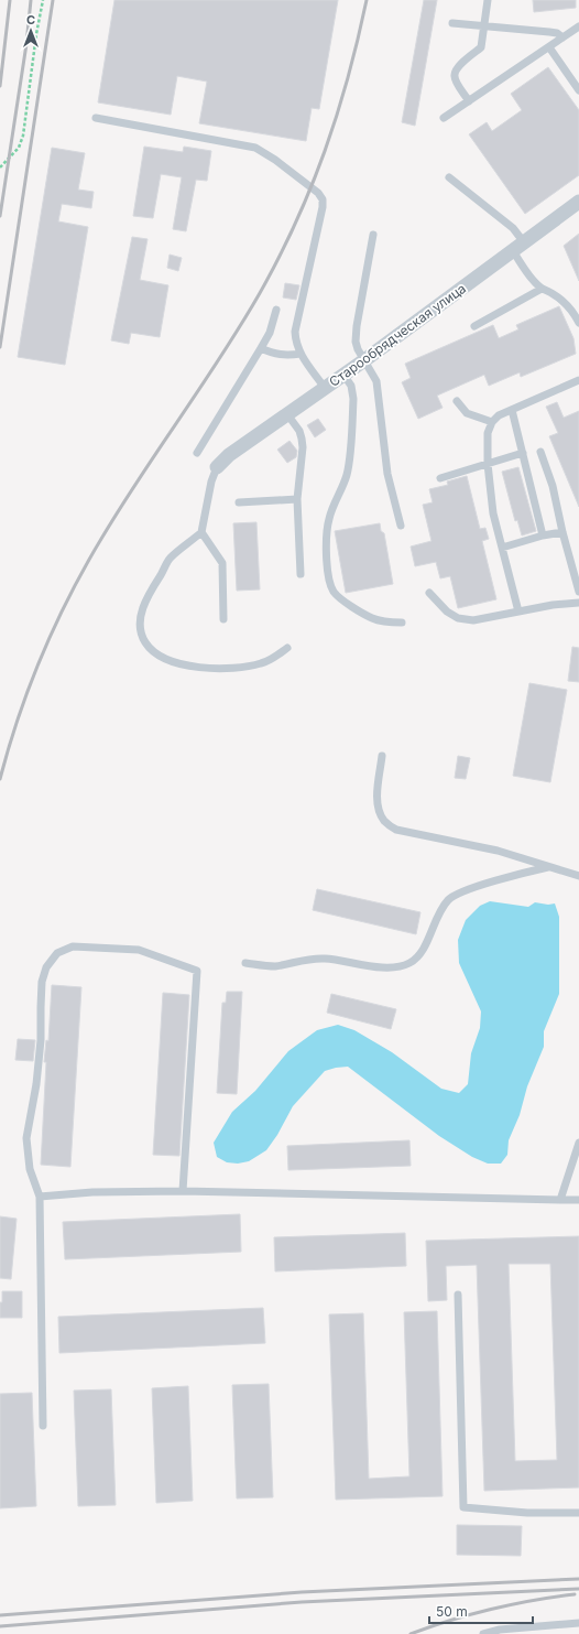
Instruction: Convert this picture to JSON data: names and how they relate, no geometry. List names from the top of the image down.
{
  "streets": {
    "street": ["Старообрядческая улица"]
  },
  "scale_bar": "50 m",
  "north": "top"
}
